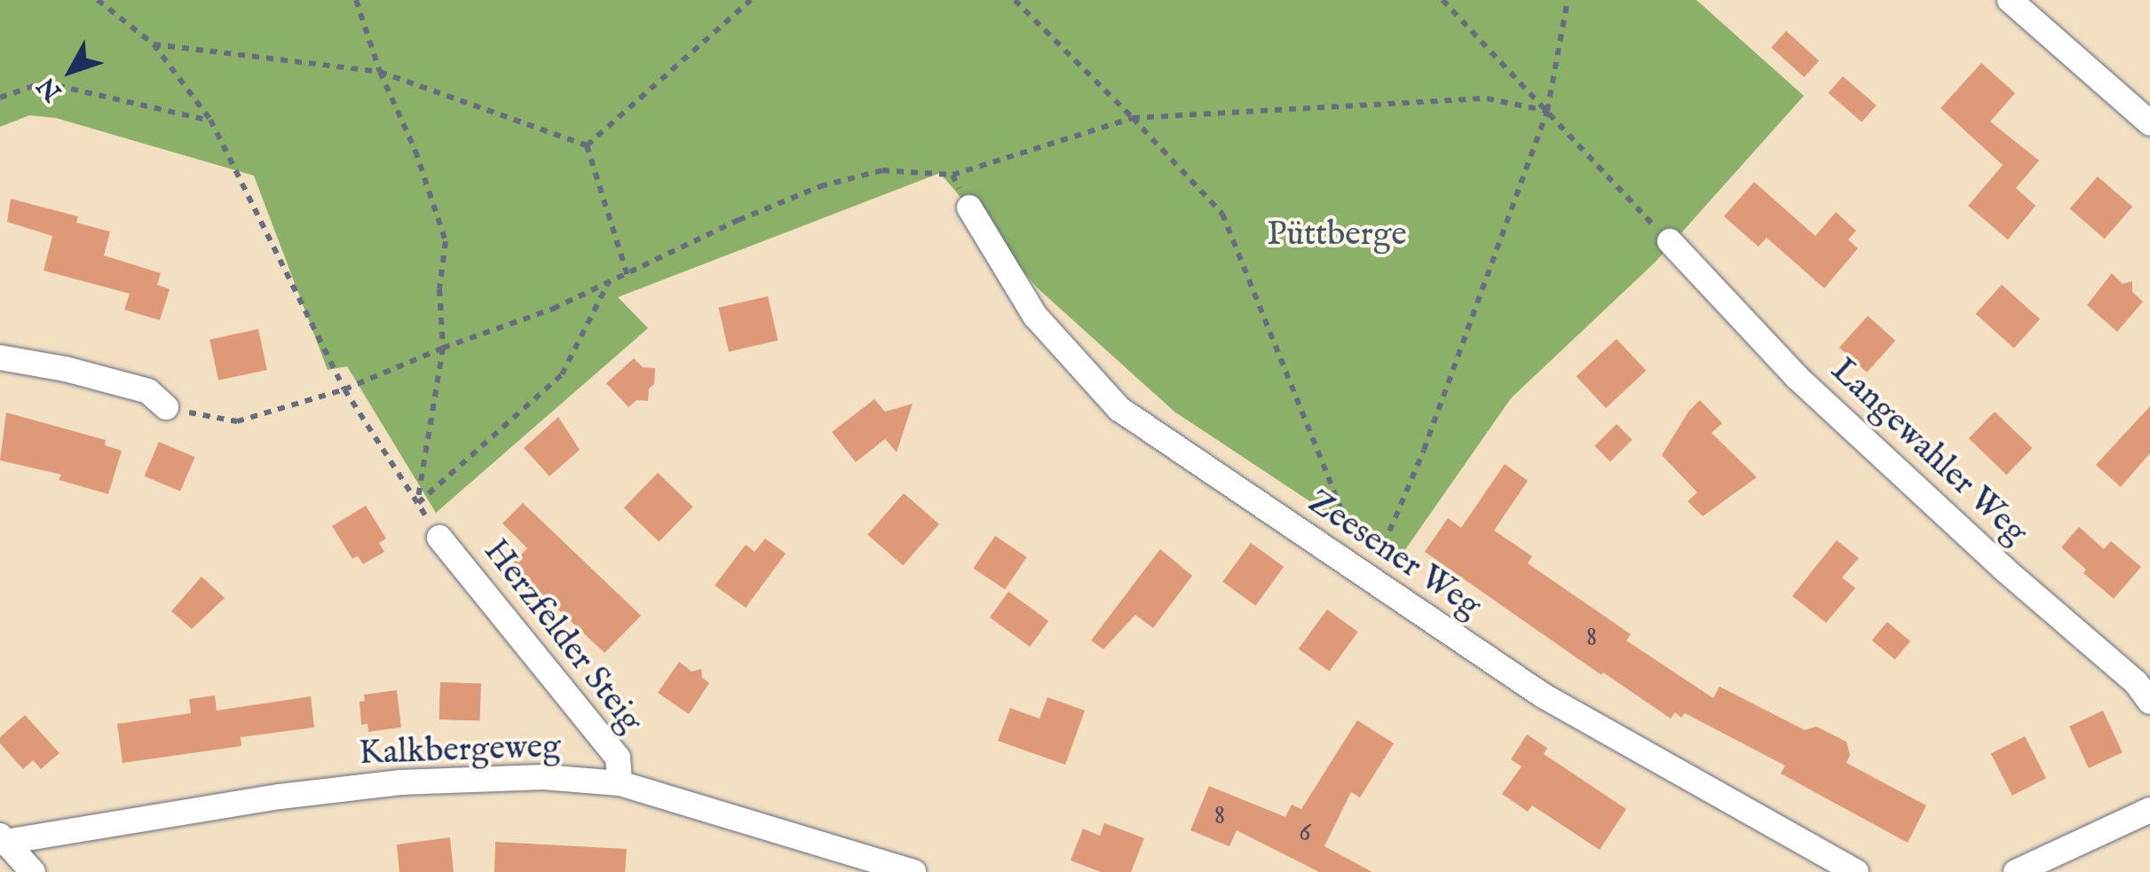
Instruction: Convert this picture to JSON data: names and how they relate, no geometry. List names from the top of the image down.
{
  "streets": {
    "street": [
      "Langewahler Weg",
      "Zeesener Weg",
      "Herzfelder Steig",
      "Kalkbergeweg"
    ]
  },
  "crossings": [
    ["Herzfelder Steig", "Kalkbergeweg"]
  ],
  "parks": ["Püttberge"],
  "house_numbers": ["8", "8", "6"],
  "north": "bottom left"
}
